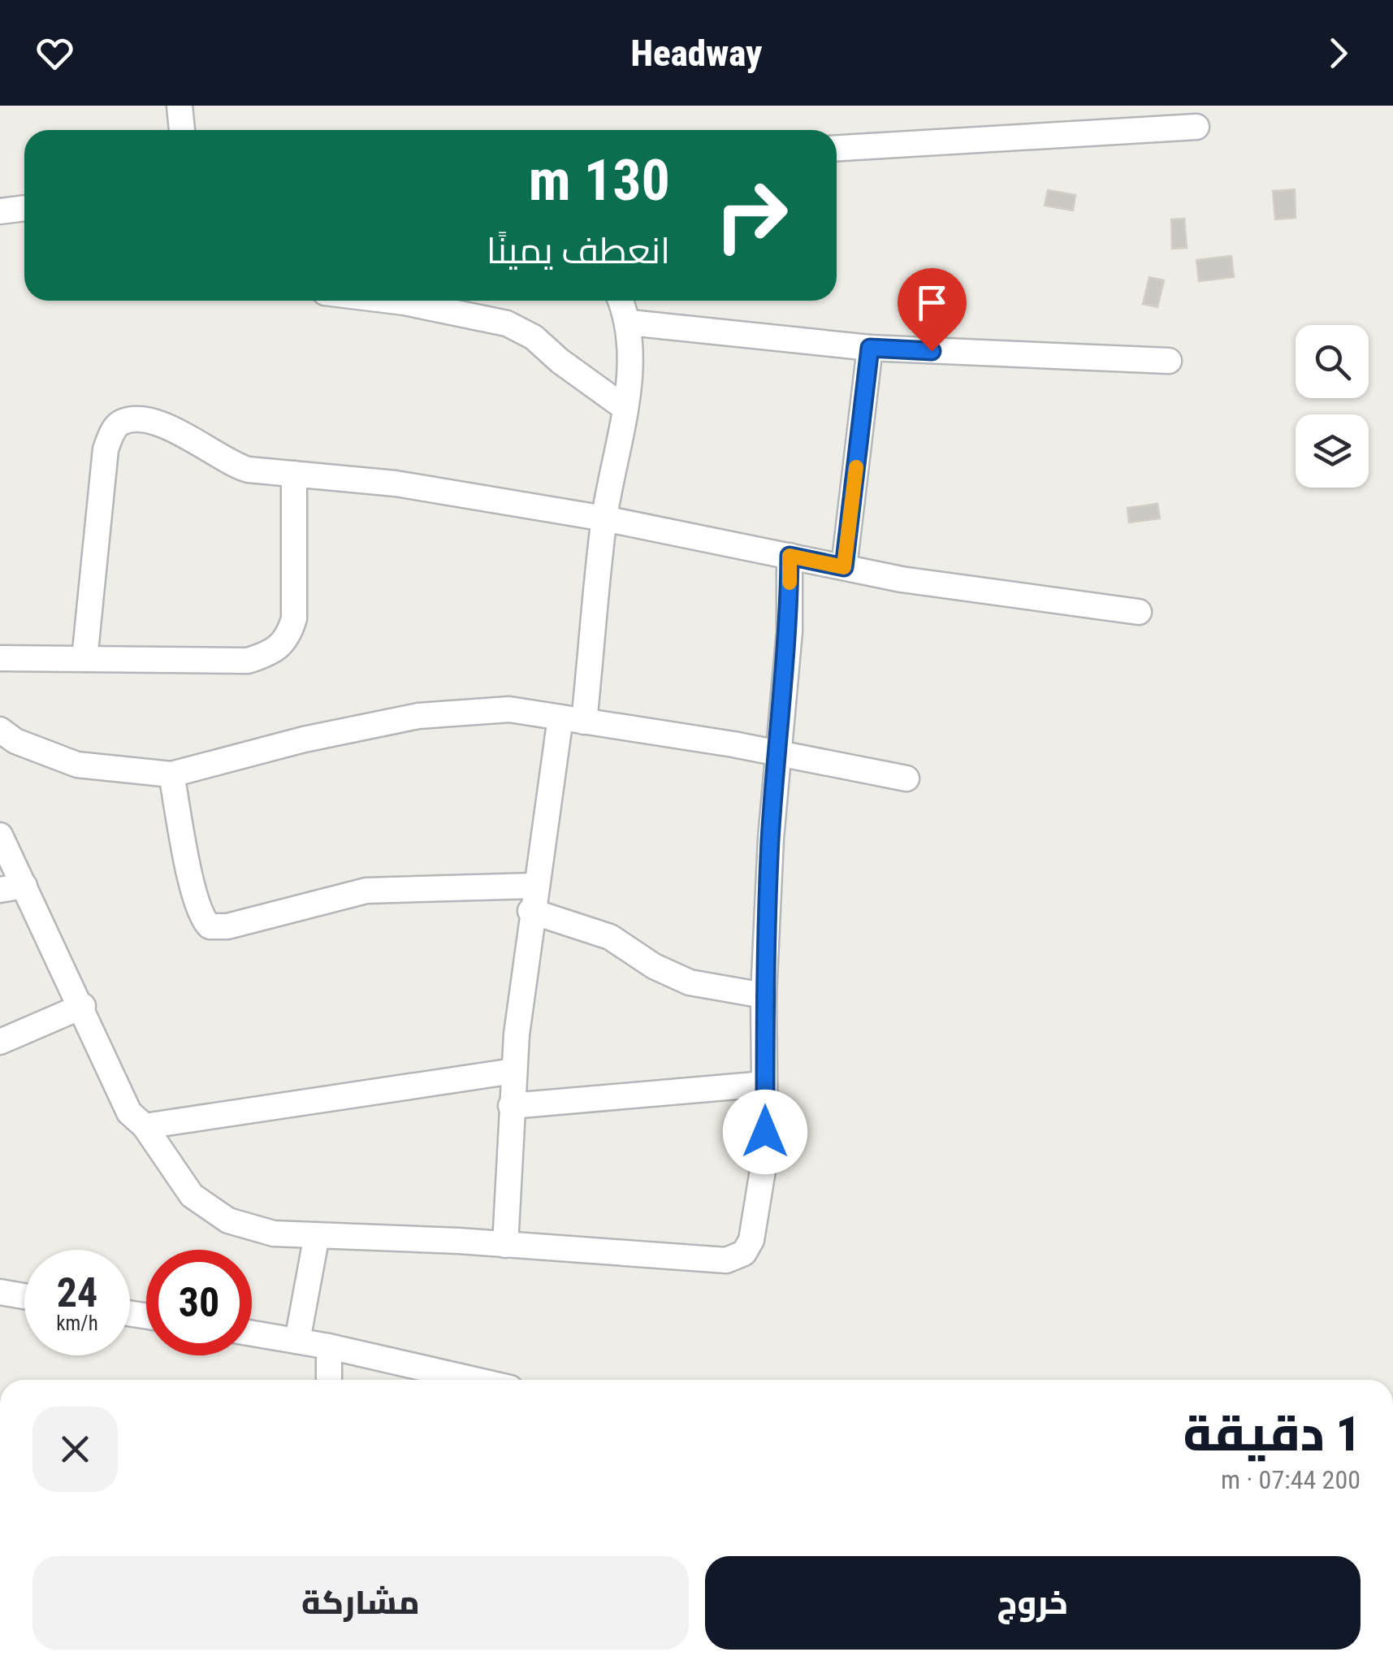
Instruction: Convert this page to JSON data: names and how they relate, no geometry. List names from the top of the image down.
{
  "page": {
    "header": "Headway",
    "turn": ["130 m", "انعطف يمينًا"],
    "speed": "24 km/h",
    "limit": "30",
    "heading": ["1 دقيقة", "200 m · 07:44"],
    "buttons": ["خروج", "مشاركة"]
  }
}
